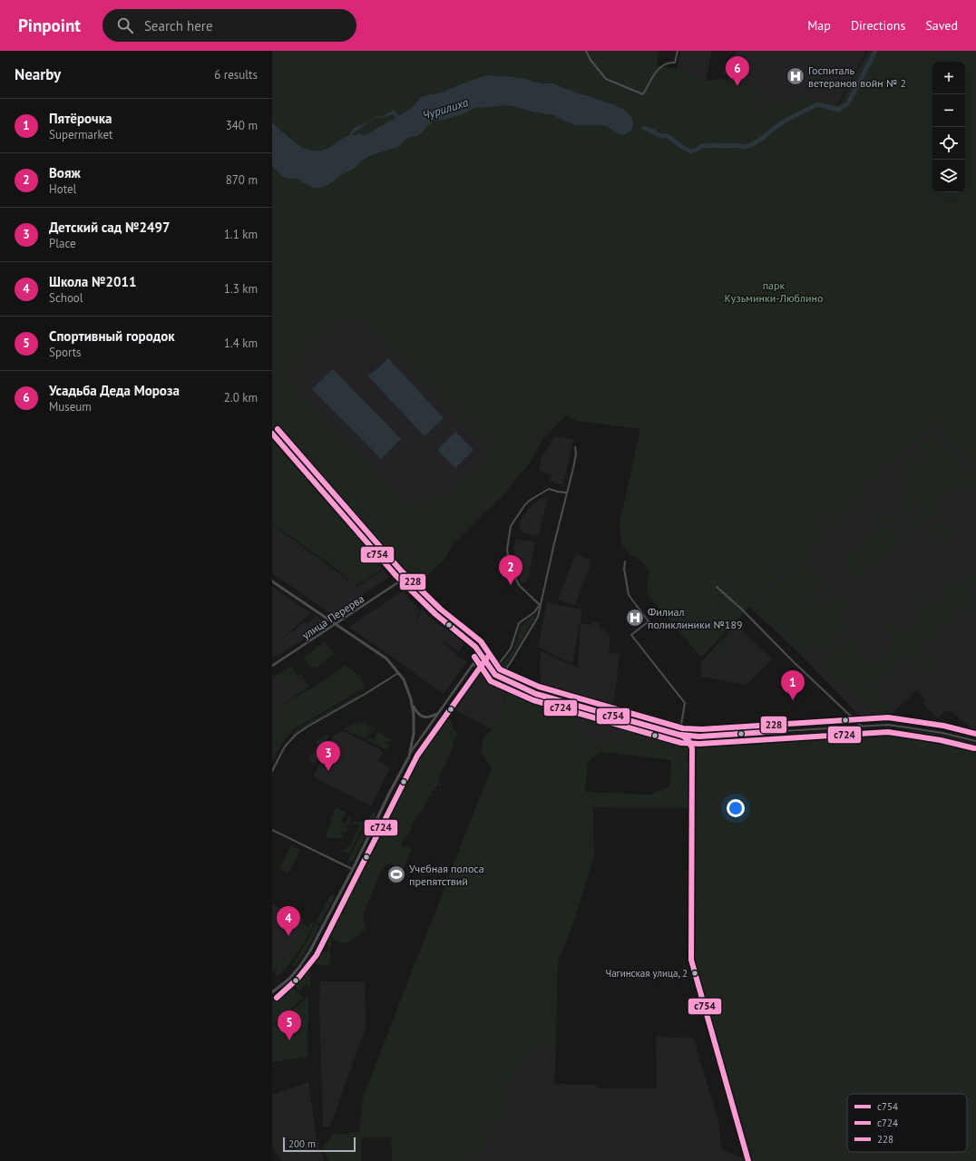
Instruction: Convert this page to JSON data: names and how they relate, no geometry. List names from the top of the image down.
{
  "streets": {
    "street": ["улица Перерва"]
  },
  "water": ["Чурилиха"],
  "parks": ["парк Кузьминки-Люблино"],
  "places": {
    "hospital": ["Госпиталь ветеранов войн № 2", "Филиал поликлиники №189"],
    "sports": ["Учебная полоса препятствий"],
    "other": ["Чагинская улица, 2"]
  },
  "lines": ["transit line 228", "transit line с754", "transit line с724"],
  "legend": ["с754", "с724", "228"],
  "scale_bar": "200 m",
  "page": {
    "header": "Pinpoint",
    "search": "Search here",
    "nav": ["Map", "Directions", "Saved"],
    "heading": ["Nearby", "6 results"],
    "pins": [
      "6",
      "2",
      "1",
      "3",
      "4",
      "5"
    ],
    "map_buttons": ["+", "−"],
    "list": [
      {
        "mark": "1",
        "name": "Пятёрочка",
        "note": "Supermarket",
        "value": "340 m"
      },
      {
        "mark": "2",
        "name": "Вояж",
        "note": "Hotel",
        "value": "870 m"
      },
      {
        "mark": "3",
        "name": "Детский сад №2497",
        "note": "Place",
        "value": "1.1 km"
      },
      {
        "mark": "4",
        "name": "Школа №2011",
        "note": "School",
        "value": "1.3 km"
      },
      {
        "mark": "5",
        "name": "Спортивный городок",
        "note": "Sports",
        "value": "1.4 km"
      },
      {
        "mark": "6",
        "name": "Усадьба Деда Мороза",
        "note": "Museum",
        "value": "2.0 km"
      }
    ],
    "scale": "200 m"
  }
}
